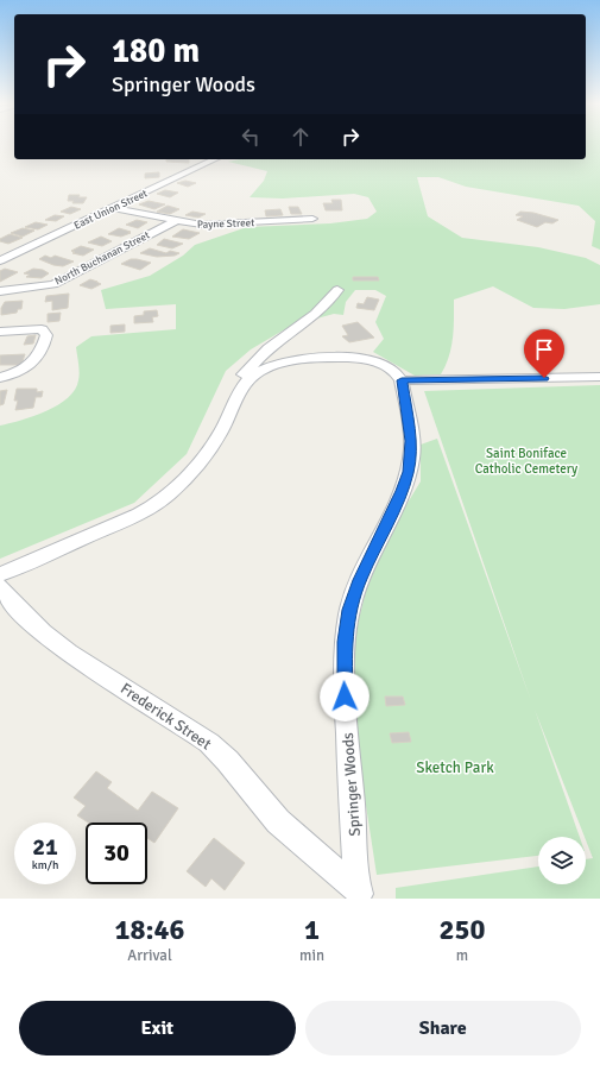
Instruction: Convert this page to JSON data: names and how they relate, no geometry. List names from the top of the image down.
{
  "streets": {
    "street": [
      "East Union Street",
      "Payne Street",
      "North Buchanan Street",
      "Frederick Street",
      "Springer Woods"
    ]
  },
  "crossings": [
    ["East Union Street", "Payne Street"],
    ["Payne Street", "North Buchanan Street"],
    ["Frederick Street", "Springer Woods"]
  ],
  "parks": ["Saint Boniface Catholic Cemetery", "Sketch Park"],
  "page": {
    "turn": ["180 m", "Springer Woods"],
    "speed": "21 km/h",
    "limit": "30",
    "eta": [
      "18:46",
      "Arrival",
      "1",
      "min",
      "250",
      "m"
    ],
    "buttons": ["Exit", "Share"]
  }
}
